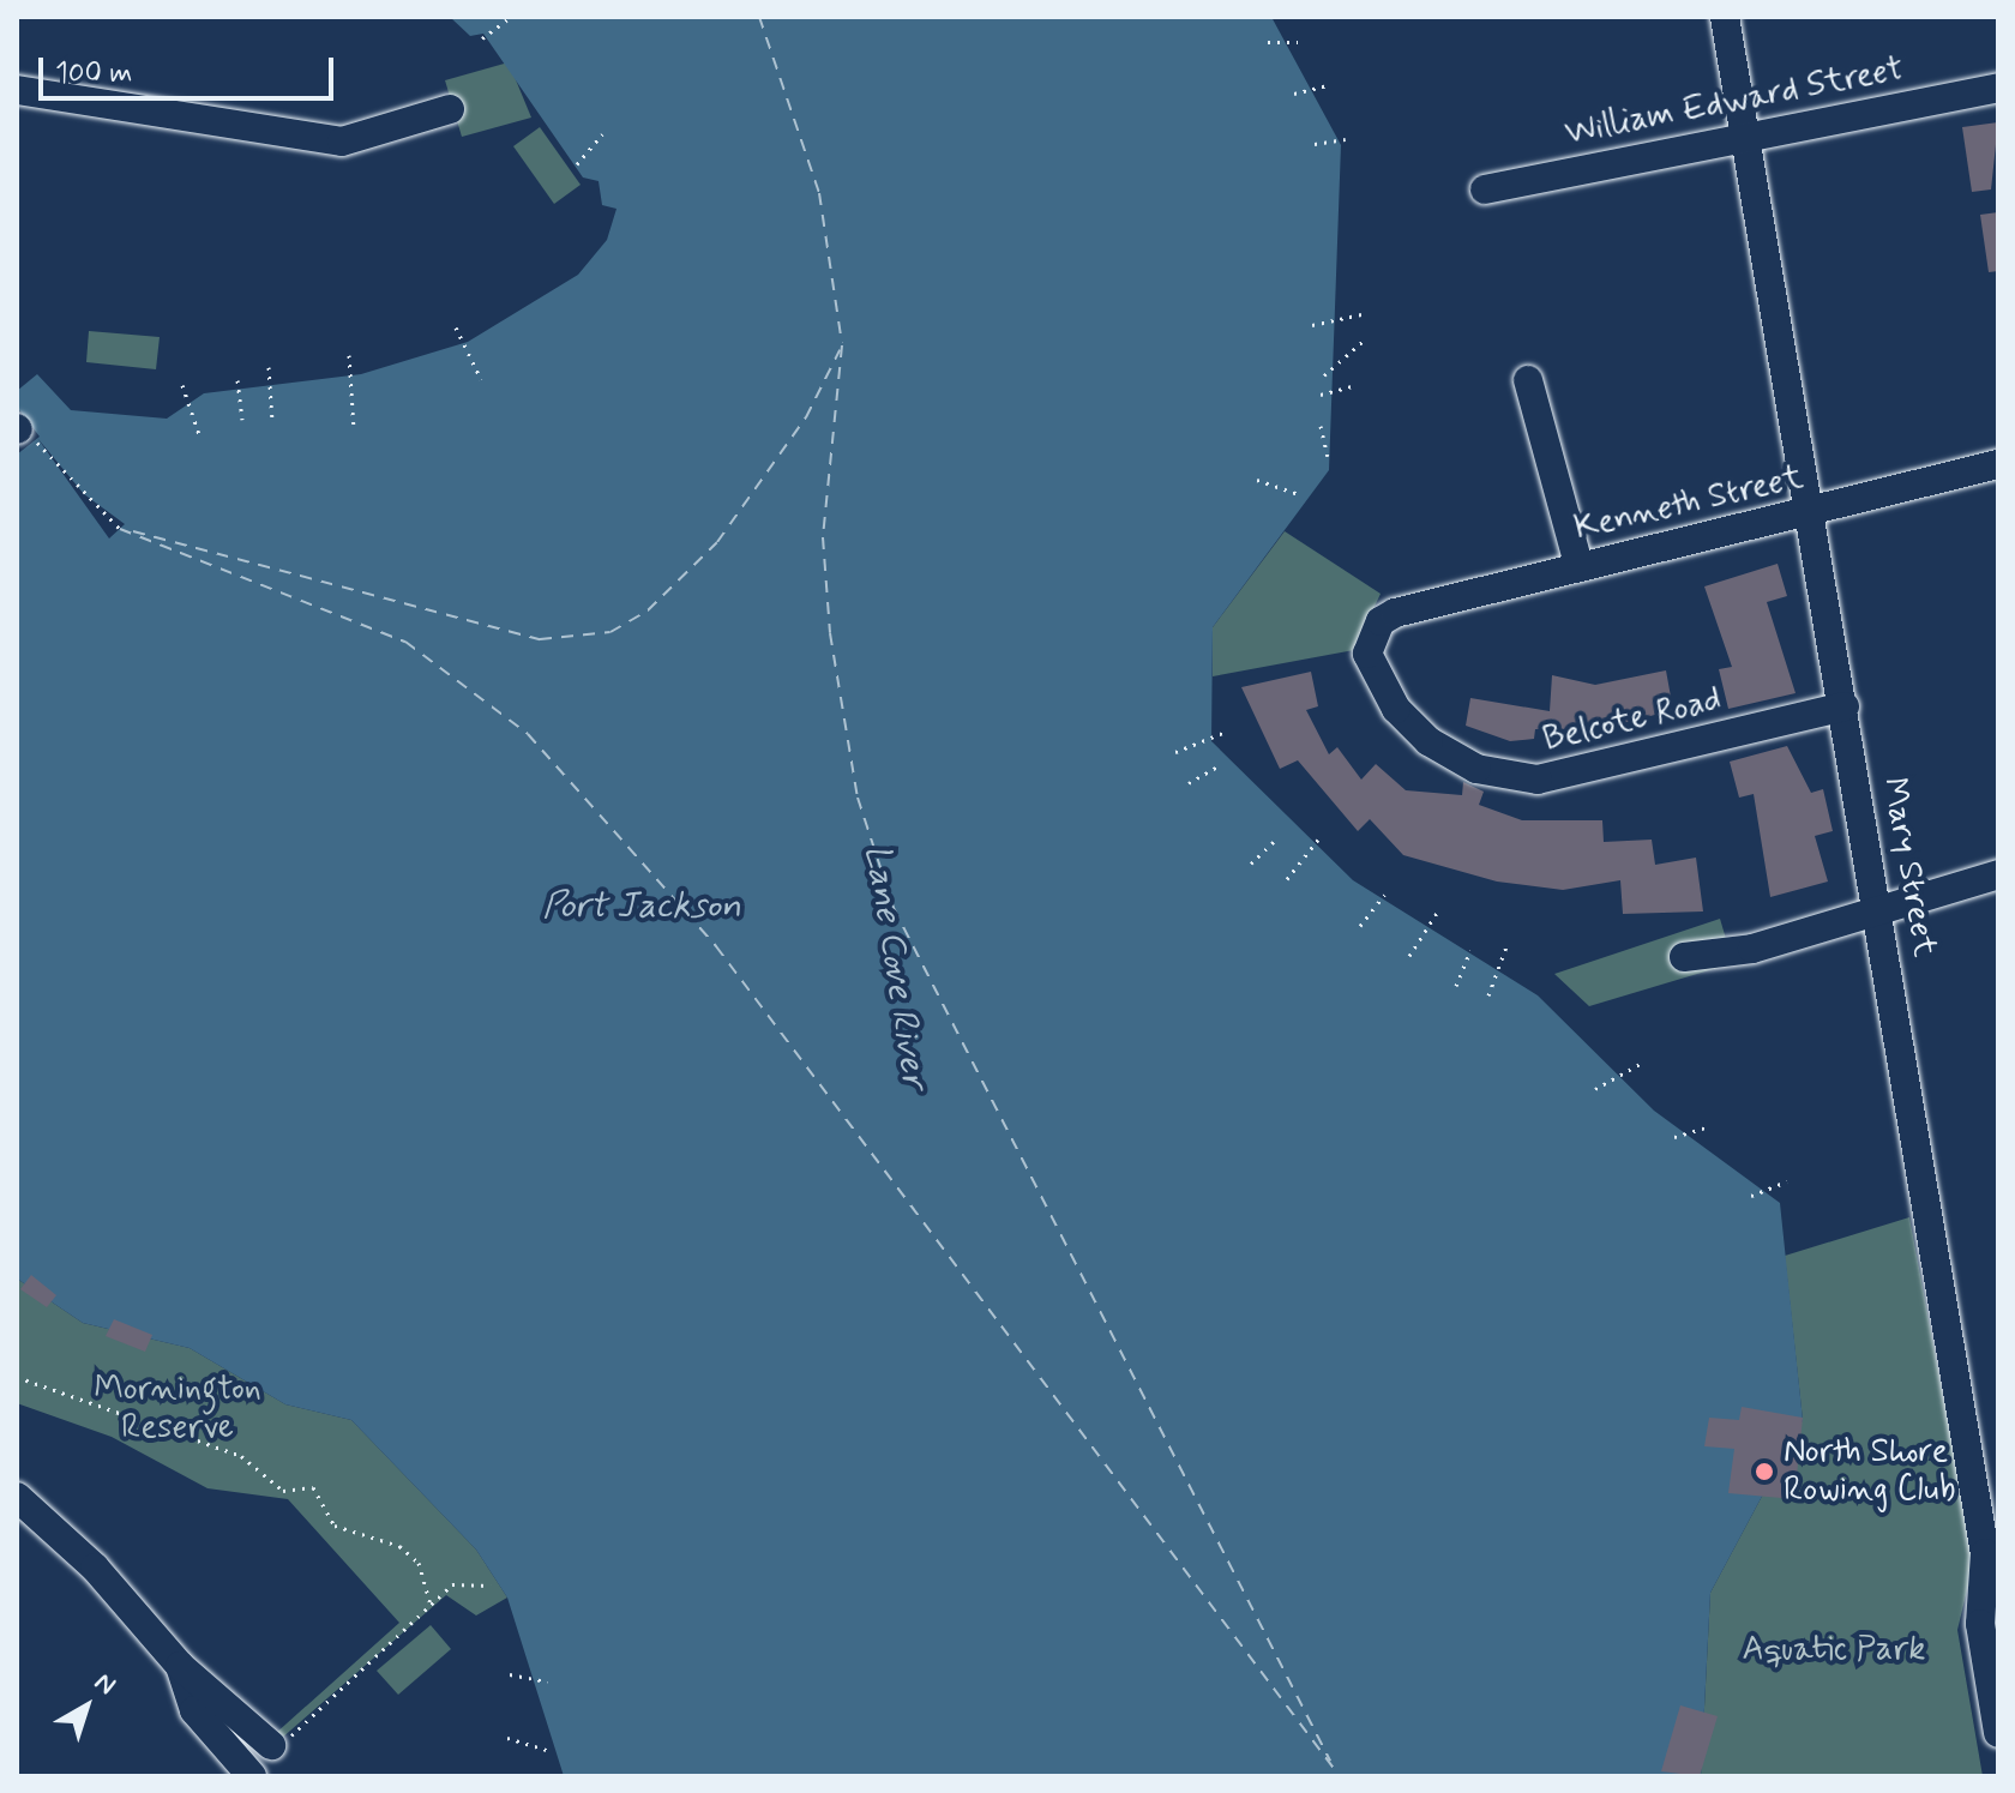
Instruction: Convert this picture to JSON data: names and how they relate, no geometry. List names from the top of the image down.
{
  "streets": {
    "street": [
      "William Edward Street",
      "Kenneth Street",
      "Belcote Road",
      "Mary Street"
    ]
  },
  "crossings": [
    ["William Edward Street", "Mary Street"],
    ["Kenneth Street", "Belcote Road"],
    ["Kenneth Street", "Mary Street"],
    ["Belcote Road", "Mary Street"]
  ],
  "water": ["Port Jackson", "Lane Cove River"],
  "parks": ["Mornington Reserve", "Aquatic Park"],
  "places": ["North Shore Rowing Club"],
  "scale_bar": "100 m",
  "north": "top right"
}
